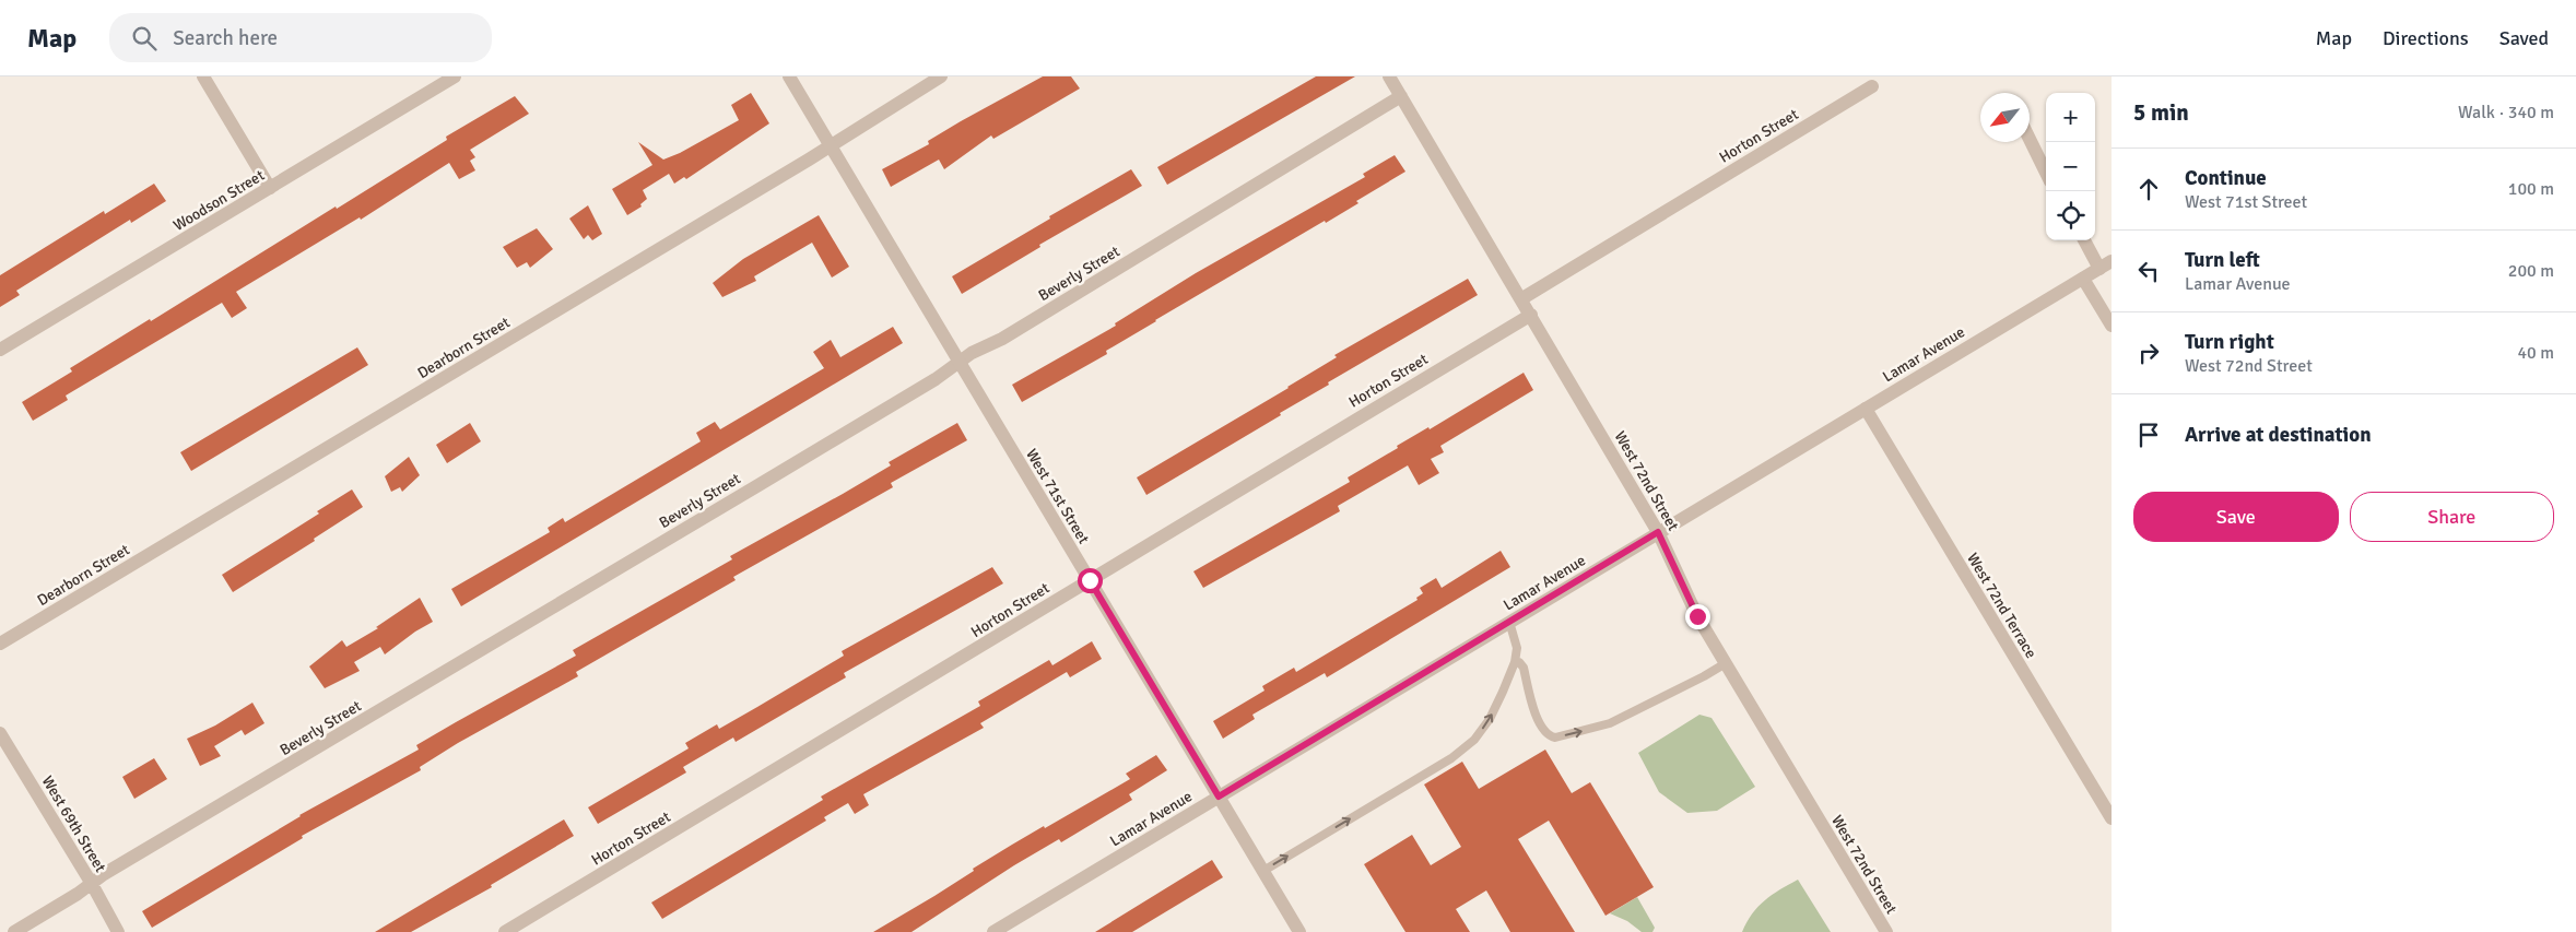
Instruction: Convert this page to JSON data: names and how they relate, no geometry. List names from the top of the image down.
{
  "streets": {
    "street": [
      "Horton Street",
      "Woodson Street",
      "Beverly Street",
      "Dearborn Street",
      "Lamar Avenue",
      "West 72nd Street",
      "West 71st Street",
      "West 72nd Terrace",
      "West 69th Street"
    ]
  },
  "crossings": [
    ["Horton Street", "West 72nd Street"],
    ["Horton Street", "West 71st Street"],
    ["Beverly Street", "West 72nd Street"],
    ["Beverly Street", "West 71st Street"],
    ["Beverly Street", "West 69th Street"],
    ["Dearborn Street", "West 71st Street"],
    ["Lamar Avenue", "West 72nd Street"],
    ["Lamar Avenue", "West 71st Street"],
    ["Lamar Avenue", "West 72nd Terrace"]
  ],
  "north": "bottom left",
  "page": {
    "header": "Map",
    "search": "Search here",
    "nav": ["Map", "Directions", "Saved"],
    "heading": ["5 min", "Walk · 340 m"],
    "map_buttons": ["+", "−"],
    "list": [
      ["Continue", "West 71st Street", "100 m"],
      ["Turn left", "Lamar Avenue", "200 m"],
      ["Turn right", "West 72nd Street", "40 m"],
      "Arrive at destination"
    ],
    "buttons": ["Save", "Share"]
  }
}
